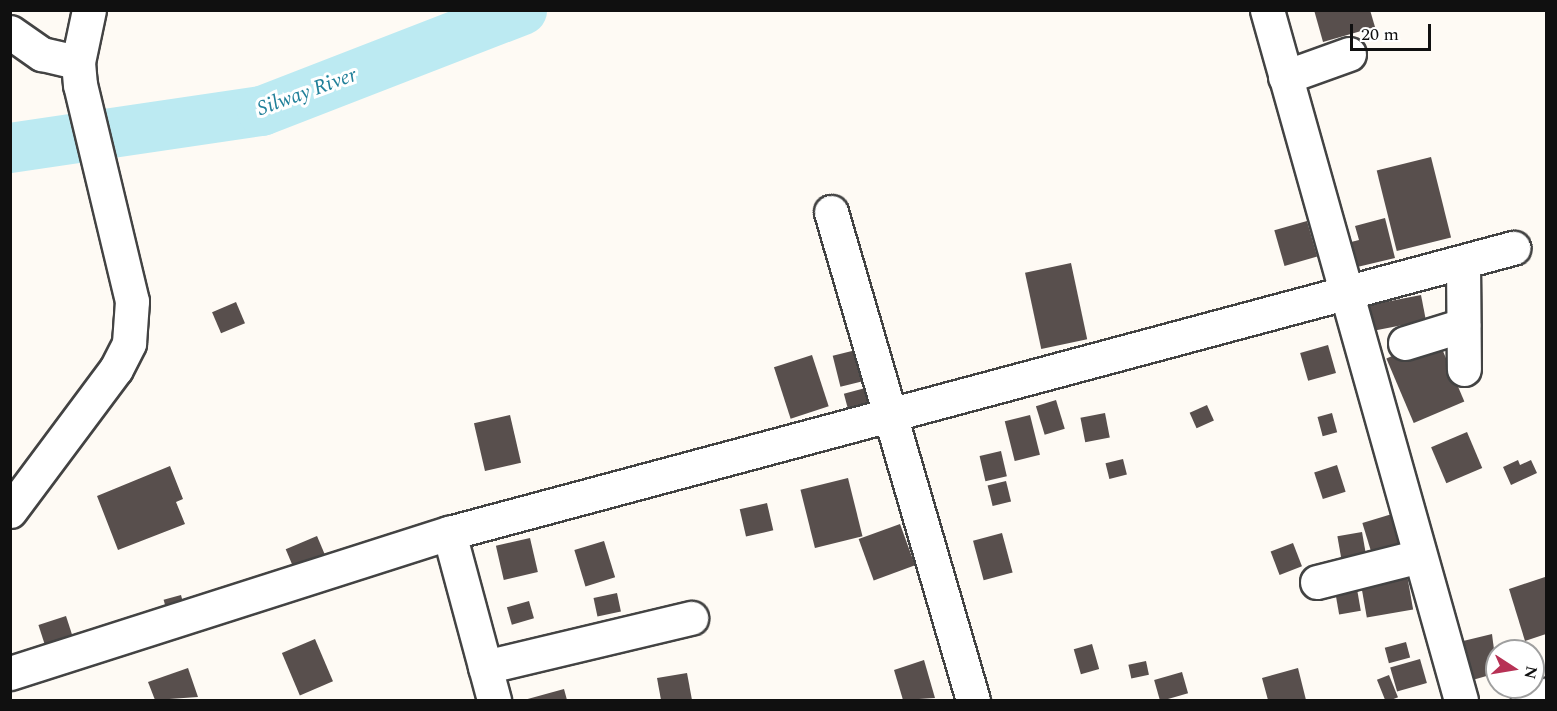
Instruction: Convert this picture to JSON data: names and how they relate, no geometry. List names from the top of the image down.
{
  "water": ["Silway River"],
  "scale_bar": "20 m",
  "north": "right"
}
